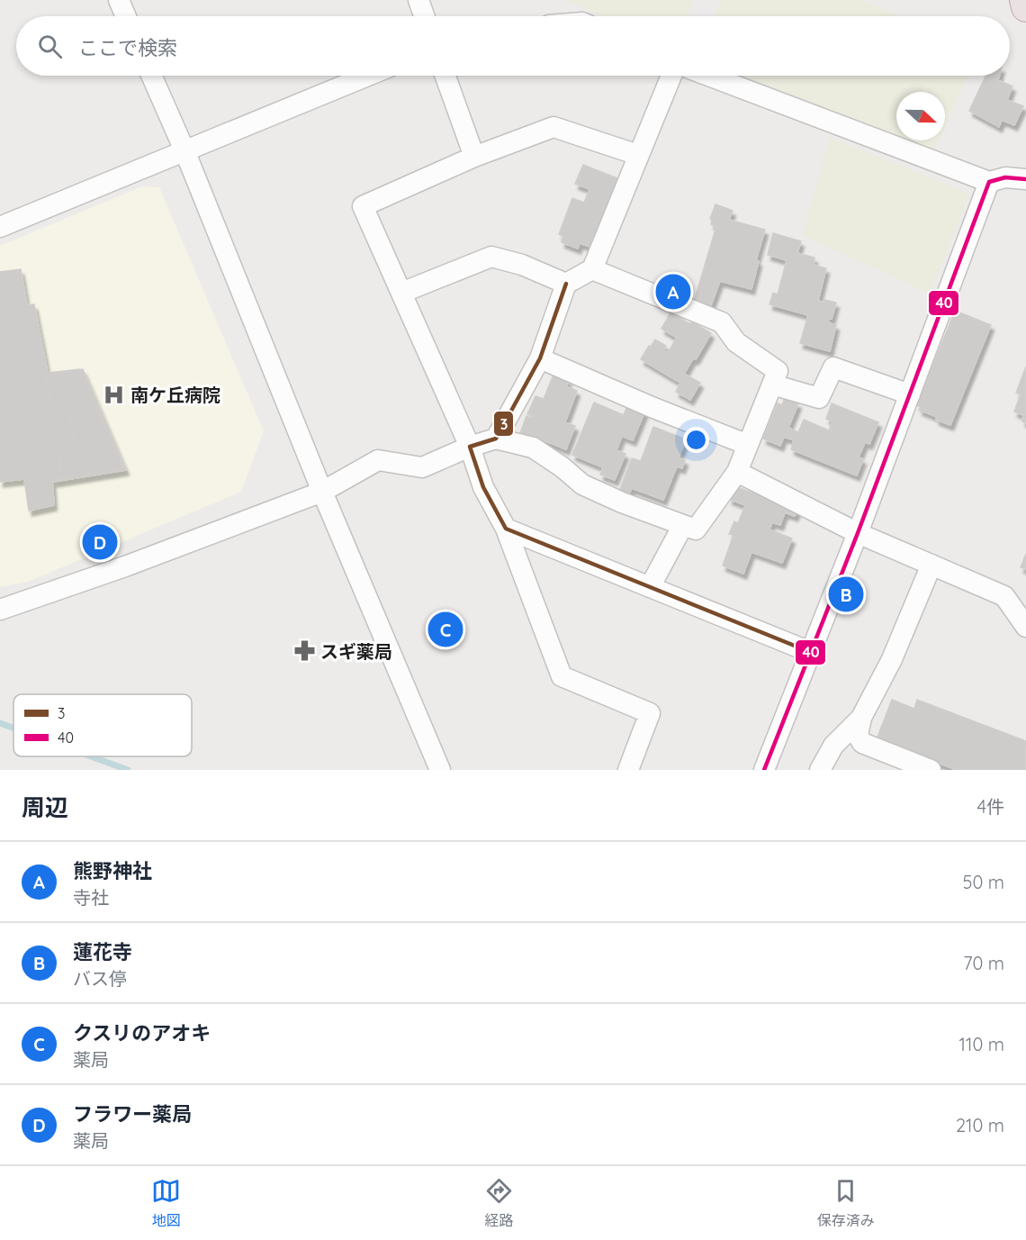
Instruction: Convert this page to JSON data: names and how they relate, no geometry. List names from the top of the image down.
{
  "places": {
    "hospital": ["南ケ丘病院"],
    "pharmacy": ["スギ薬局"]
  },
  "lines": ["transit line 40", "transit line 3"],
  "legend": ["3", "40"],
  "north": "right",
  "page": {
    "search": "ここで検索",
    "pins": [
      "A",
      "D",
      "B",
      "C"
    ],
    "heading": ["周辺", "4件"],
    "list": [
      {
        "mark": "A",
        "name": "熊野神社",
        "note": "寺社",
        "value": "50 m"
      },
      {
        "mark": "B",
        "name": "蓮花寺",
        "note": "バス停",
        "value": "70 m"
      },
      {
        "mark": "C",
        "name": "クスリのアオキ",
        "note": "薬局",
        "value": "110 m"
      },
      {
        "mark": "D",
        "name": "フラワー薬局",
        "note": "薬局",
        "value": "210 m"
      }
    ],
    "nav": ["地図", "経路", "保存済み"]
  }
}
